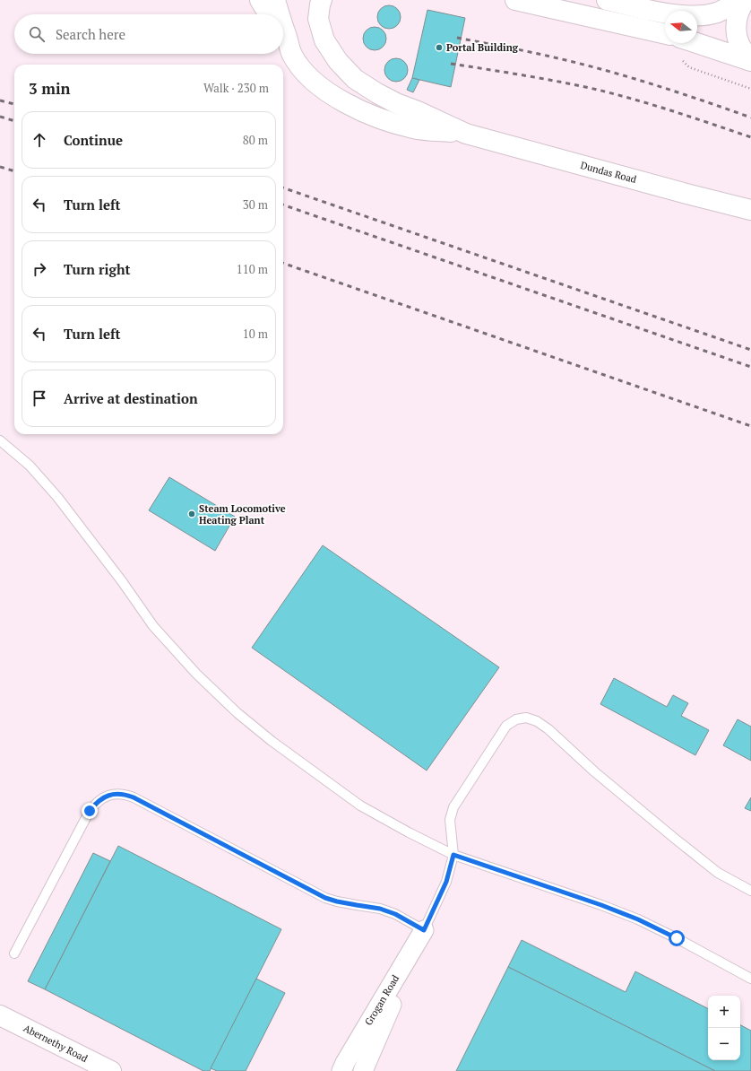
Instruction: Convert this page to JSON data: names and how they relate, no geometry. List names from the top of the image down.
{
  "streets": {
    "main road": ["Dundas Road", "Abernethy Road"],
    "street": ["Grogan Road"]
  },
  "places": ["Portal Building", "Steam Locomotive Heating Plant"],
  "north": "left",
  "page": {
    "search": "Search here",
    "heading": ["3 min", "Walk · 230 m"],
    "list": [
      ["Continue", "80 m"],
      ["Turn left", "30 m"],
      ["Turn right", "110 m"],
      ["Turn left", "10 m"],
      "Arrive at destination"
    ],
    "map_buttons": ["+", "−"]
  }
}
